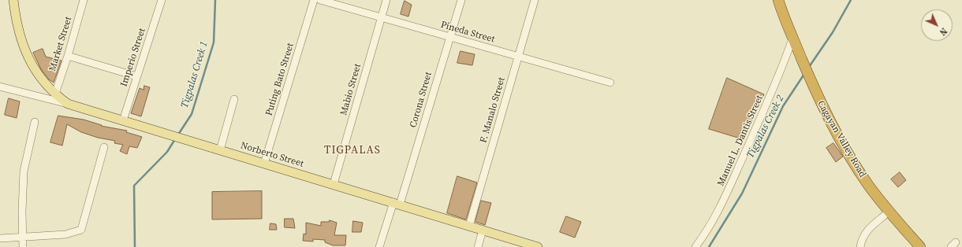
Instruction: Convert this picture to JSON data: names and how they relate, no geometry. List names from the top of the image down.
{
  "streets": {
    "highway": ["Cagayan Valley Road"],
    "main road": ["Norberto Street"],
    "street": [
      "Pineda Street",
      "Market Street",
      "Imperio Street",
      "Puting Bato Street",
      "Mabio Street",
      "Corona Street",
      "F. Manalo Street",
      "Manuel L. Dantis Street"
    ]
  },
  "crossings": [
    ["Pineda Street", "Mabio Street"],
    ["Pineda Street", "Corona Street"],
    ["Pineda Street", "F. Manalo Street"],
    ["Imperio Street", "Norberto Street"],
    ["Puting Bato Street", "Norberto Street"],
    ["Mabio Street", "Norberto Street"],
    ["Corona Street", "Norberto Street"],
    ["F. Manalo Street", "Norberto Street"],
    ["Cagayan Valley Road", "Manuel L. Dantis Street"]
  ],
  "districts": ["TIGPALAS"],
  "water": ["Tigpalas Creek 1", "Tigpalas Creek 2"],
  "north": "bottom right"
}
